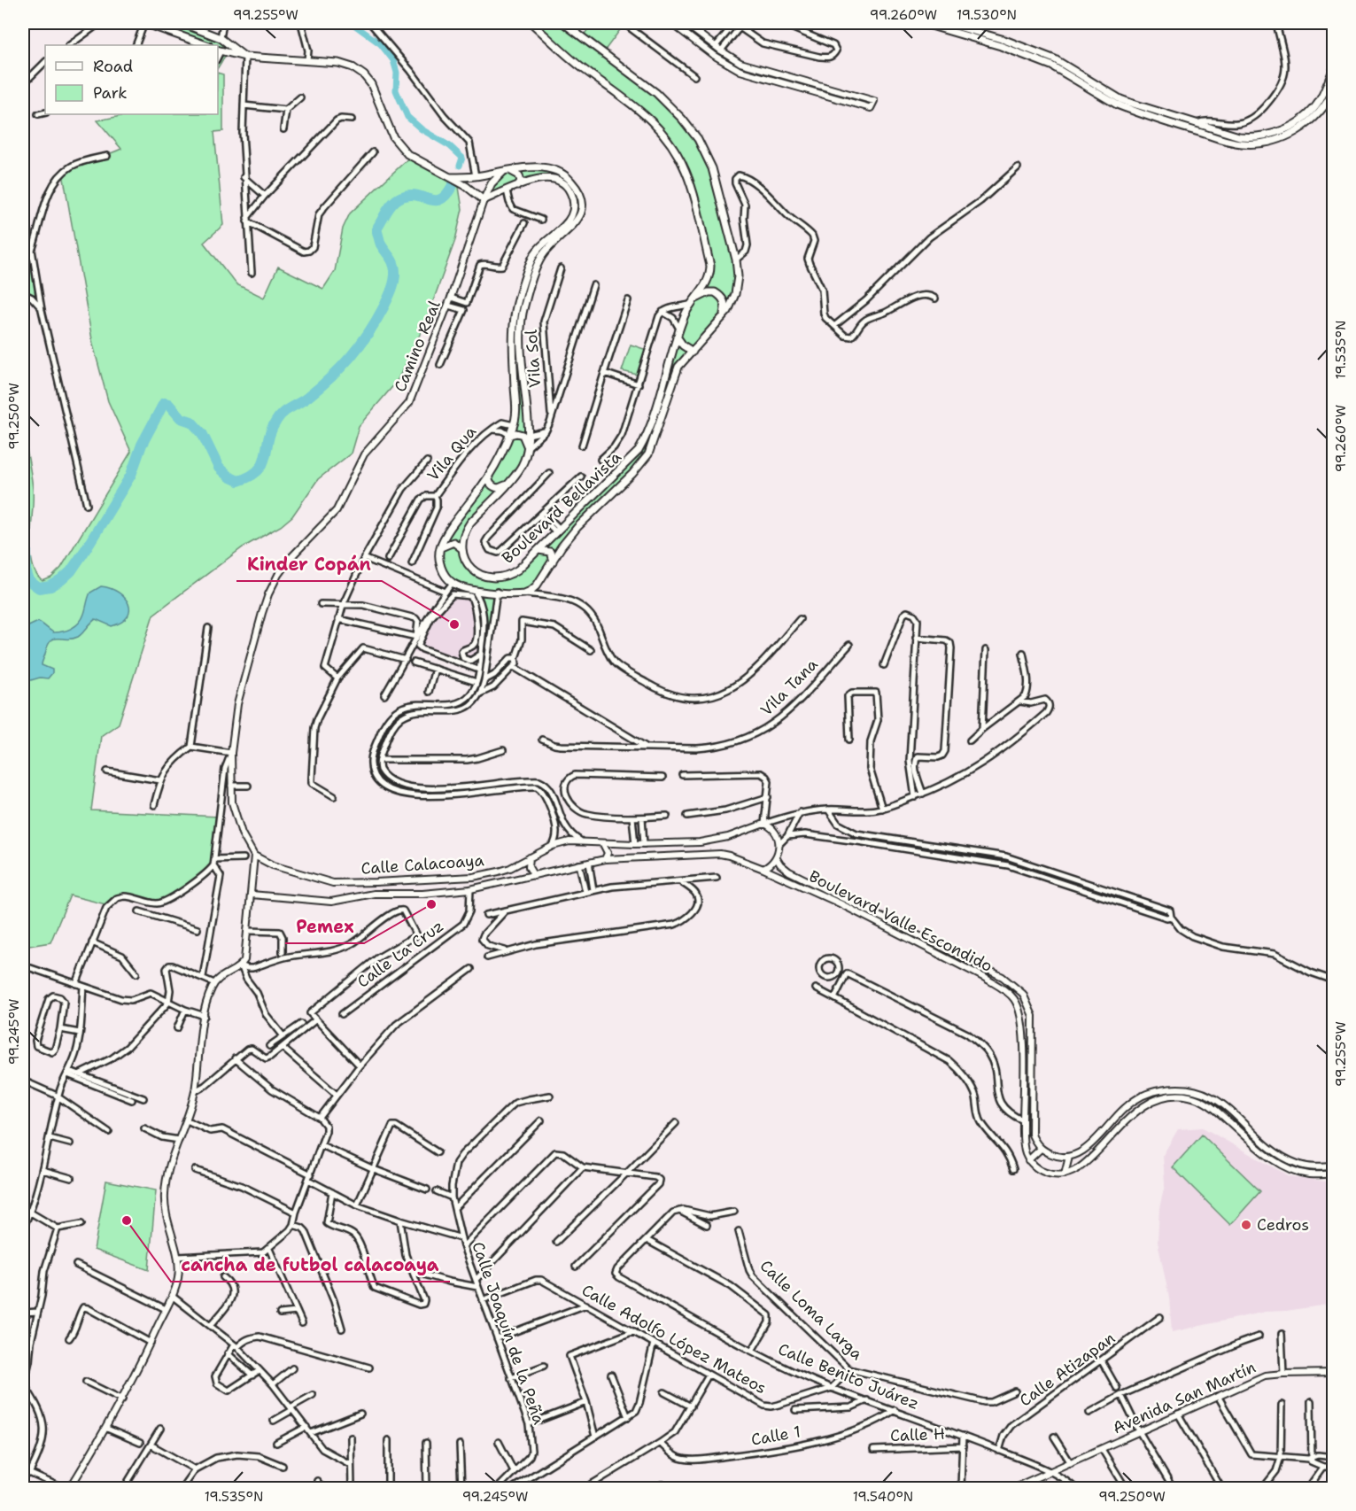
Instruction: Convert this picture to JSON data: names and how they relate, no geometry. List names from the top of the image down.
{
  "streets": {
    "main road": ["Boulevard Bellavista"],
    "street": [
      "Camino Real",
      "Vila Sol",
      "Vila Qua",
      "Vila Tana",
      "Calle Calacoaya",
      "Boulevard Valle Escondido",
      "Calle La Cruz",
      "Calle Loma Larga",
      "Calle Joaquín de la Peña",
      "Calle Adolfo López Mateos",
      "Calle Atizapan",
      "Calle Benito Juárez",
      "Avenida San Martín",
      "Calle H",
      "Calle 1"
    ]
  },
  "crossings": [
    ["Calle Calacoaya", "Boulevard Valle Escondido"],
    ["Calle Calacoaya", "Calle La Cruz"],
    ["Calle Loma Larga", "Calle Adolfo López Mateos"],
    ["Calle Joaquín de la Peña", "Calle Adolfo López Mateos"],
    ["Calle Adolfo López Mateos", "Calle Benito Juárez"],
    ["Calle Atizapan", "Calle Benito Juárez"],
    ["Calle Benito Juárez", "Avenida San Martín"],
    ["Calle Benito Juárez", "Calle 1"]
  ],
  "places": [
    "Kinder Copán",
    "Pemex",
    "cancha de futbol calacoaya",
    "Cedros"
  ],
  "legend": ["Road", "Park"],
  "coordinates": [
    "99.255°W",
    "99.260°W",
    "19.530°N",
    "19.535°N",
    "99.250°W",
    "99.245°W",
    "19.540°N"
  ]
}
